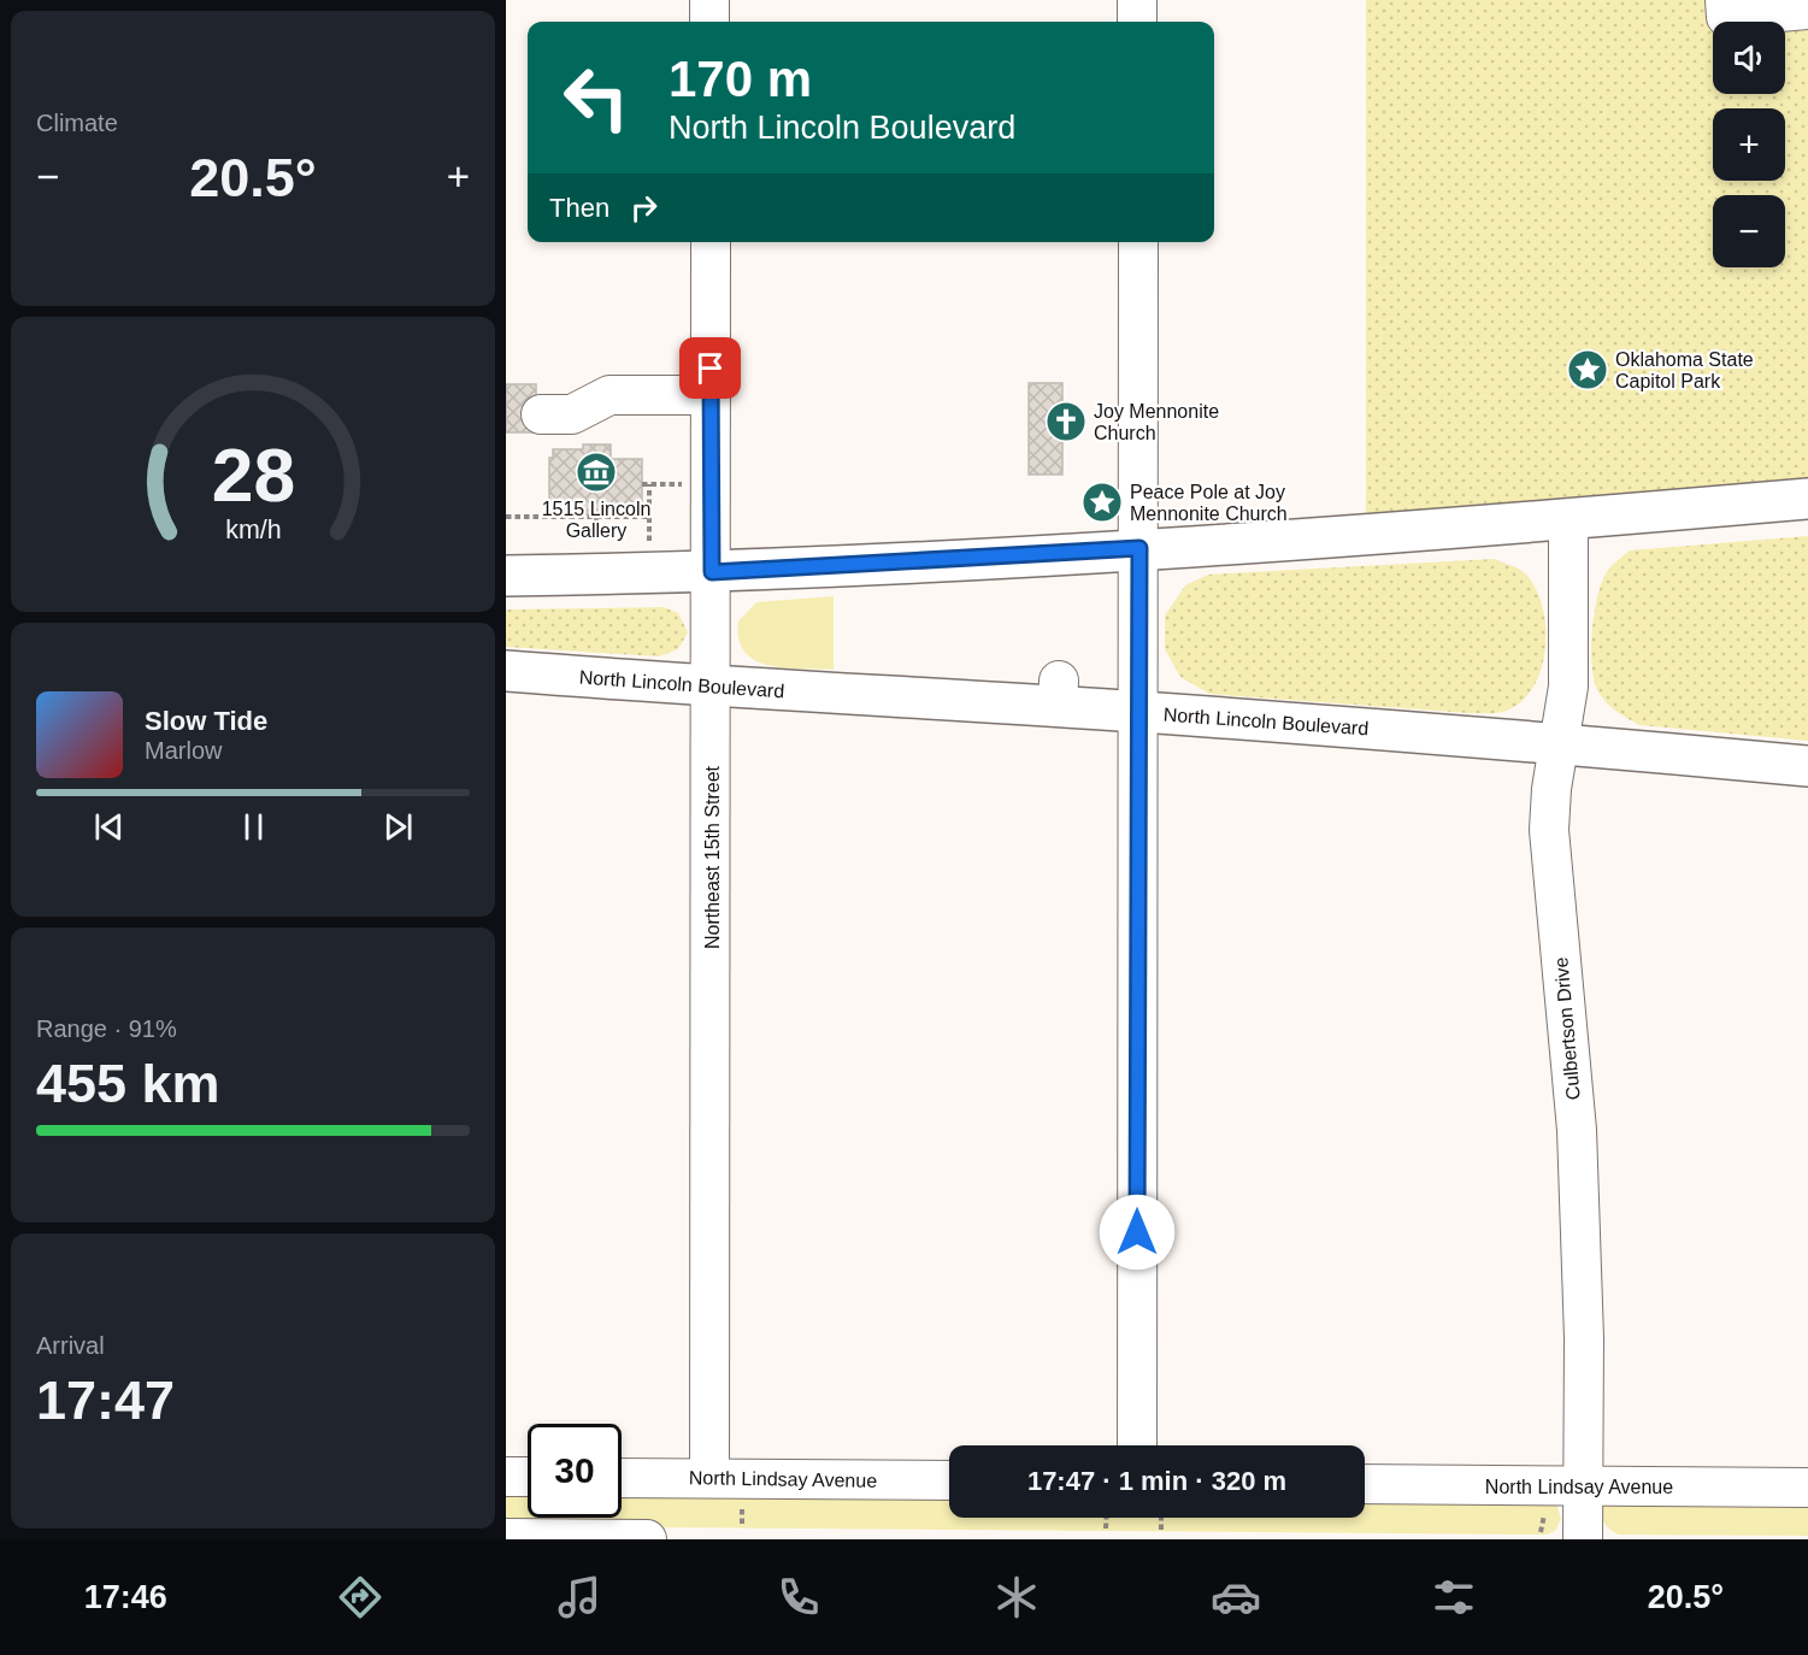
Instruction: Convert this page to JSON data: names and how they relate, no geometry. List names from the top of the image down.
{
  "streets": {
    "main road": ["North Lincoln Boulevard"],
    "street": ["Northeast 15th Street", "Culbertson Drive", "North Lindsay Avenue"]
  },
  "crossings": [
    ["North Lincoln Boulevard", "Northeast 15th Street"],
    ["North Lincoln Boulevard", "Culbertson Drive"],
    ["Northeast 15th Street", "North Lindsay Avenue"],
    ["Culbertson Drive", "North Lindsay Avenue"]
  ],
  "places": {
    "place": ["Oklahoma State Capitol Park", "Peace Pole at Joy Mennonite Church"],
    "church": ["Joy Mennonite Church"],
    "museum": ["1515 Lincoln Gallery"]
  },
  "page": {
    "tile": [
      "Climate",
      ["Range · 91%", "455 km"],
      ["Arrival", "17:47"]
    ],
    "map_buttons": ["+", "−"],
    "turn": ["170 m", "North Lincoln Boulevard"],
    "heat": ["−", "20.5°", "+"],
    "then": "Then",
    "song": ["Slow Tide", "Marlow"],
    "limit": "30",
    "trip": "17:47 · 1 min · 320 m",
    "tabs": ["17:46", "20.5°"],
    "gauge": ["28", "km/h"]
  }
}
